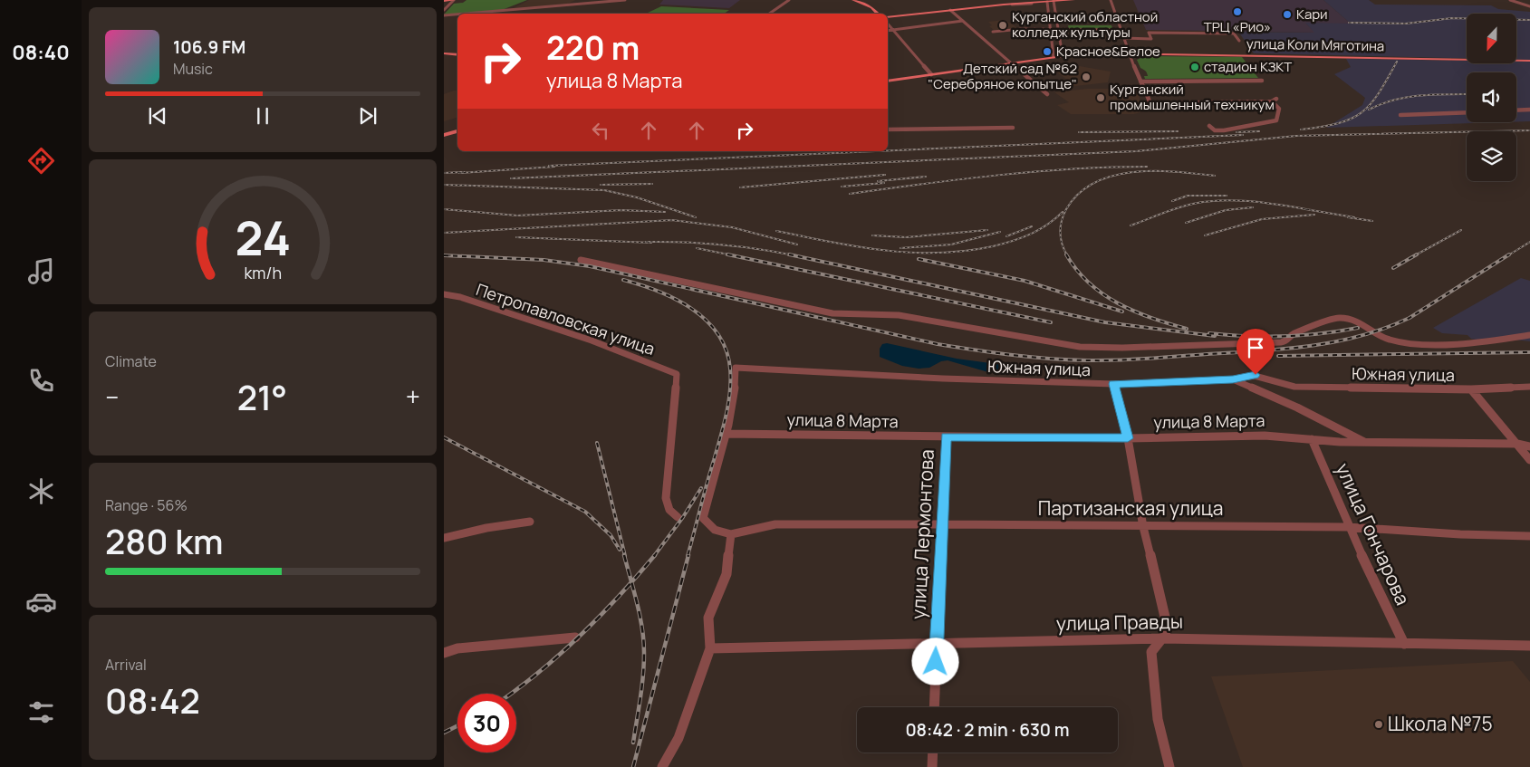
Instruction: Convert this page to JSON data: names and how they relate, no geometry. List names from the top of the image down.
{
  "streets": {
    "main road": ["улица Коли Мяготина"],
    "street": [
      "Петропавловская улица",
      "Южная улица",
      "улица 8 Марта",
      "Партизанская улица",
      "улица Лермонтова",
      "улица Гончарова",
      "улица Правды"
    ]
  },
  "crossings": [
    ["Южная улица", "улица 8 Марта"],
    ["улица 8 Марта", "улица Лермонтова"],
    ["улица 8 Марта", "улица Гончарова"],
    ["Партизанская улица", "улица Лермонтова"],
    ["Партизанская улица", "улица Гончарова"],
    ["улица Лермонтова", "улица Правды"],
    ["улица Гончарова", "улица Правды"]
  ],
  "places": [
    "ТРЦ «Рио»",
    "Кари",
    "Курганский областной колледж культуры",
    "Красное&Белое",
    "стадион КЗКТ",
    "Детский сад №62 \"Серебряное копытце\"",
    "Курганский промышленный техникум",
    "Школа №75"
  ],
  "north": "bottom",
  "page": {
    "tabs": "08:40",
    "turn": ["220 m", "улица 8 Марта"],
    "song": ["106.9 FM", "Music"],
    "tile": [
      "Climate",
      ["Range · 56%", "280 km"],
      ["Arrival", "08:42"]
    ],
    "heat": ["−", "21°", "+"],
    "limit": "30",
    "trip": "08:42 · 2 min · 630 m",
    "gauge": ["24", "km/h"]
  }
}
